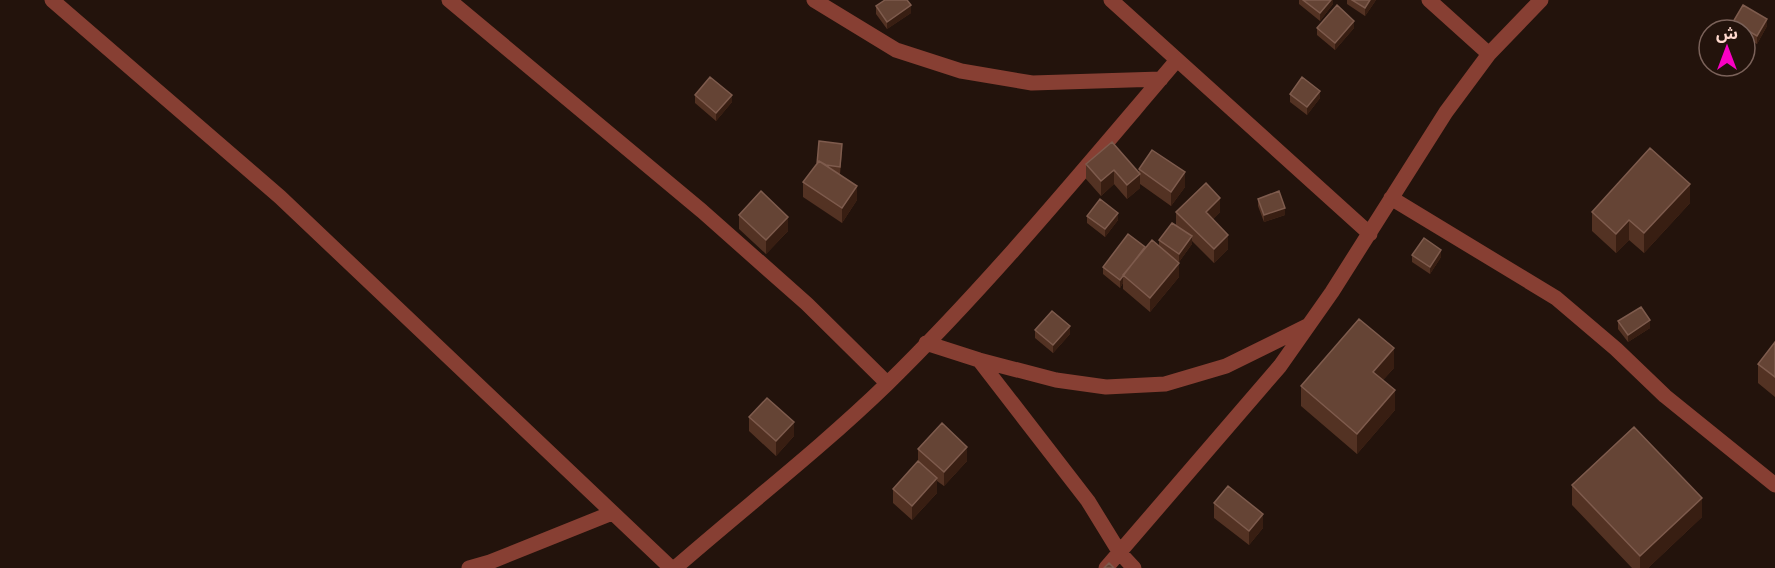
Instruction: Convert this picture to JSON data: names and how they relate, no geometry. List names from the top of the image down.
{
  "north": "top"
}
